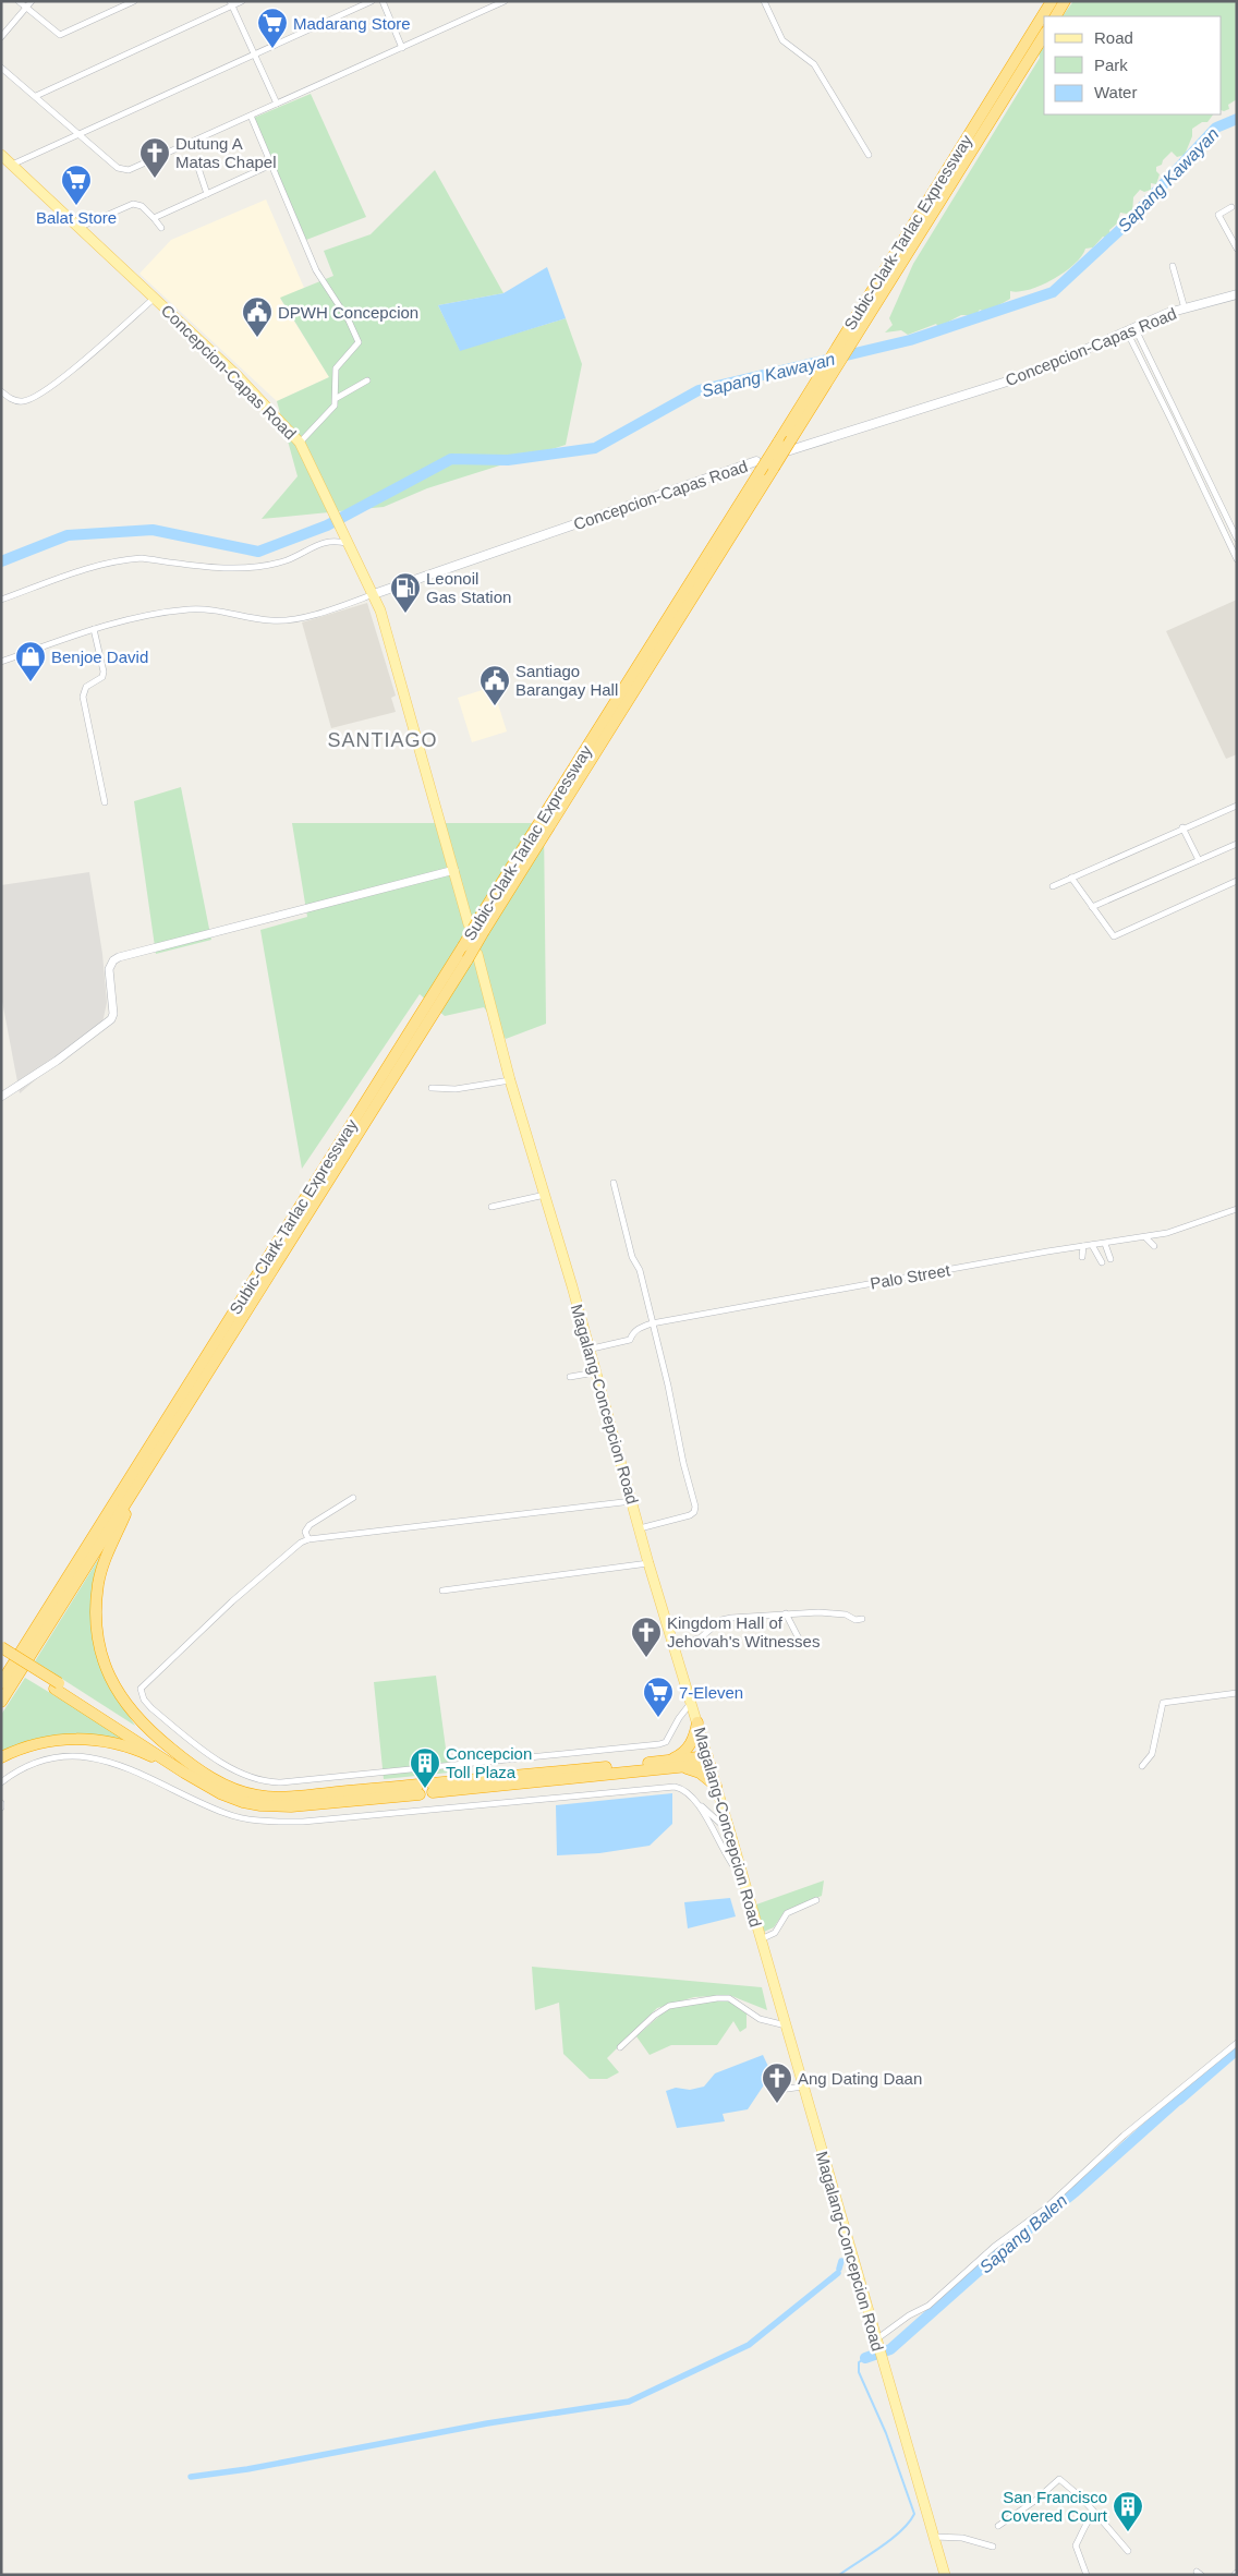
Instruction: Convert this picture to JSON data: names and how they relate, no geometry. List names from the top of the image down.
{
  "streets": {
    "highway": ["Subic-Clark-Tarlac Expressway"],
    "main road": ["Concepcion-Capas Road", "Magalang-Concepcion Road"],
    "street": ["Palo Street"]
  },
  "crossings": [
    ["Subic-Clark-Tarlac Expressway", "Concepcion-Capas Road"],
    ["Subic-Clark-Tarlac Expressway", "Magalang-Concepcion Road"],
    ["Palo Street", "Magalang-Concepcion Road"]
  ],
  "districts": ["SANTIAGO"],
  "water": ["Sapang Kawayan", "Sapang Balen"],
  "places": {
    "supermarket": ["Madarang Store", "Balat Store", "7-Eleven"],
    "church": ["Dutung A Matas Chapel", "Kingdom Hall of Jehovah's Witnesses", "Ang Dating Daan"],
    "public building": ["DPWH Concepcion", "Santiago Barangay Hall"],
    "fuel station": ["Leonoil Gas Station"],
    "shop": ["Benjoe David"],
    "building": ["Concepcion Toll Plaza", "San Francisco Covered Court"]
  },
  "legend": ["Road", "Park", "Water"]
}
